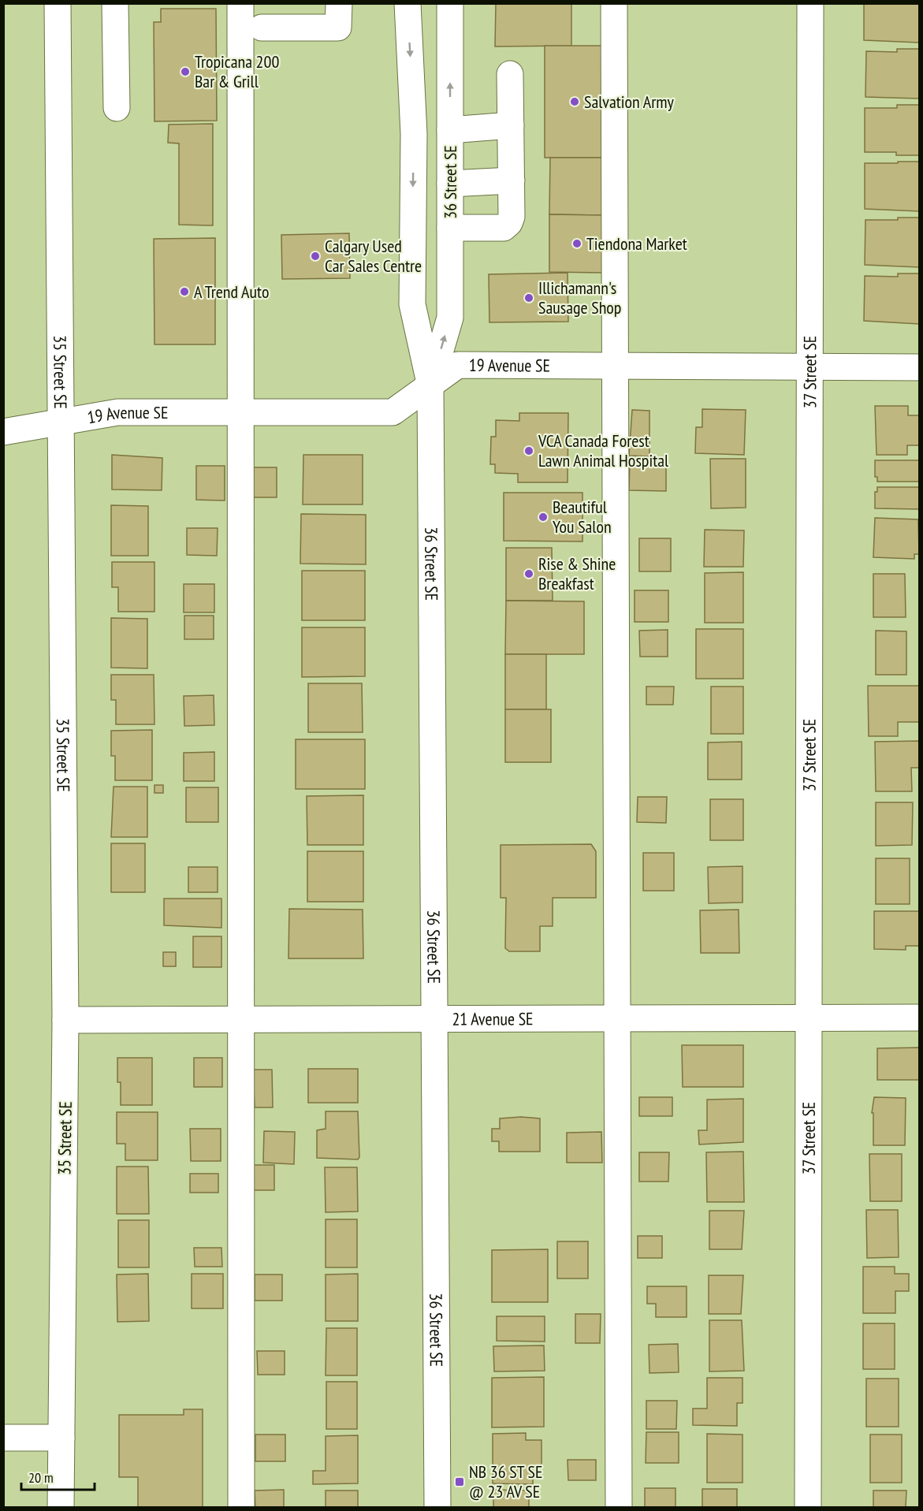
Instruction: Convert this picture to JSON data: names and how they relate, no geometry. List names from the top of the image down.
{
  "streets": {
    "street": [
      "36 Street SE",
      "19 Avenue SE",
      "35 Street SE",
      "37 Street SE",
      "21 Avenue SE"
    ]
  },
  "crossings": [
    ["36 Street SE", "19 Avenue SE"],
    ["36 Street SE", "21 Avenue SE"],
    ["19 Avenue SE", "35 Street SE"],
    ["19 Avenue SE", "37 Street SE"],
    ["35 Street SE", "21 Avenue SE"],
    ["37 Street SE", "21 Avenue SE"]
  ],
  "places": {
    "other": [
      "Tropicana 200 Bar & Grill",
      "Salvation Army",
      "Tiendona Market",
      "Calgary Used Car Sales Centre",
      "A Trend Auto",
      "Illichamann's Sausage Shop",
      "VCA Canada Forest Lawn Animal Hospital",
      "Beautiful You Salon",
      "Rise & Shine Breakfast"
    ],
    "transit": ["NB 36 ST SE @ 23 AV SE"]
  },
  "scale_bar": "20 m"
}
